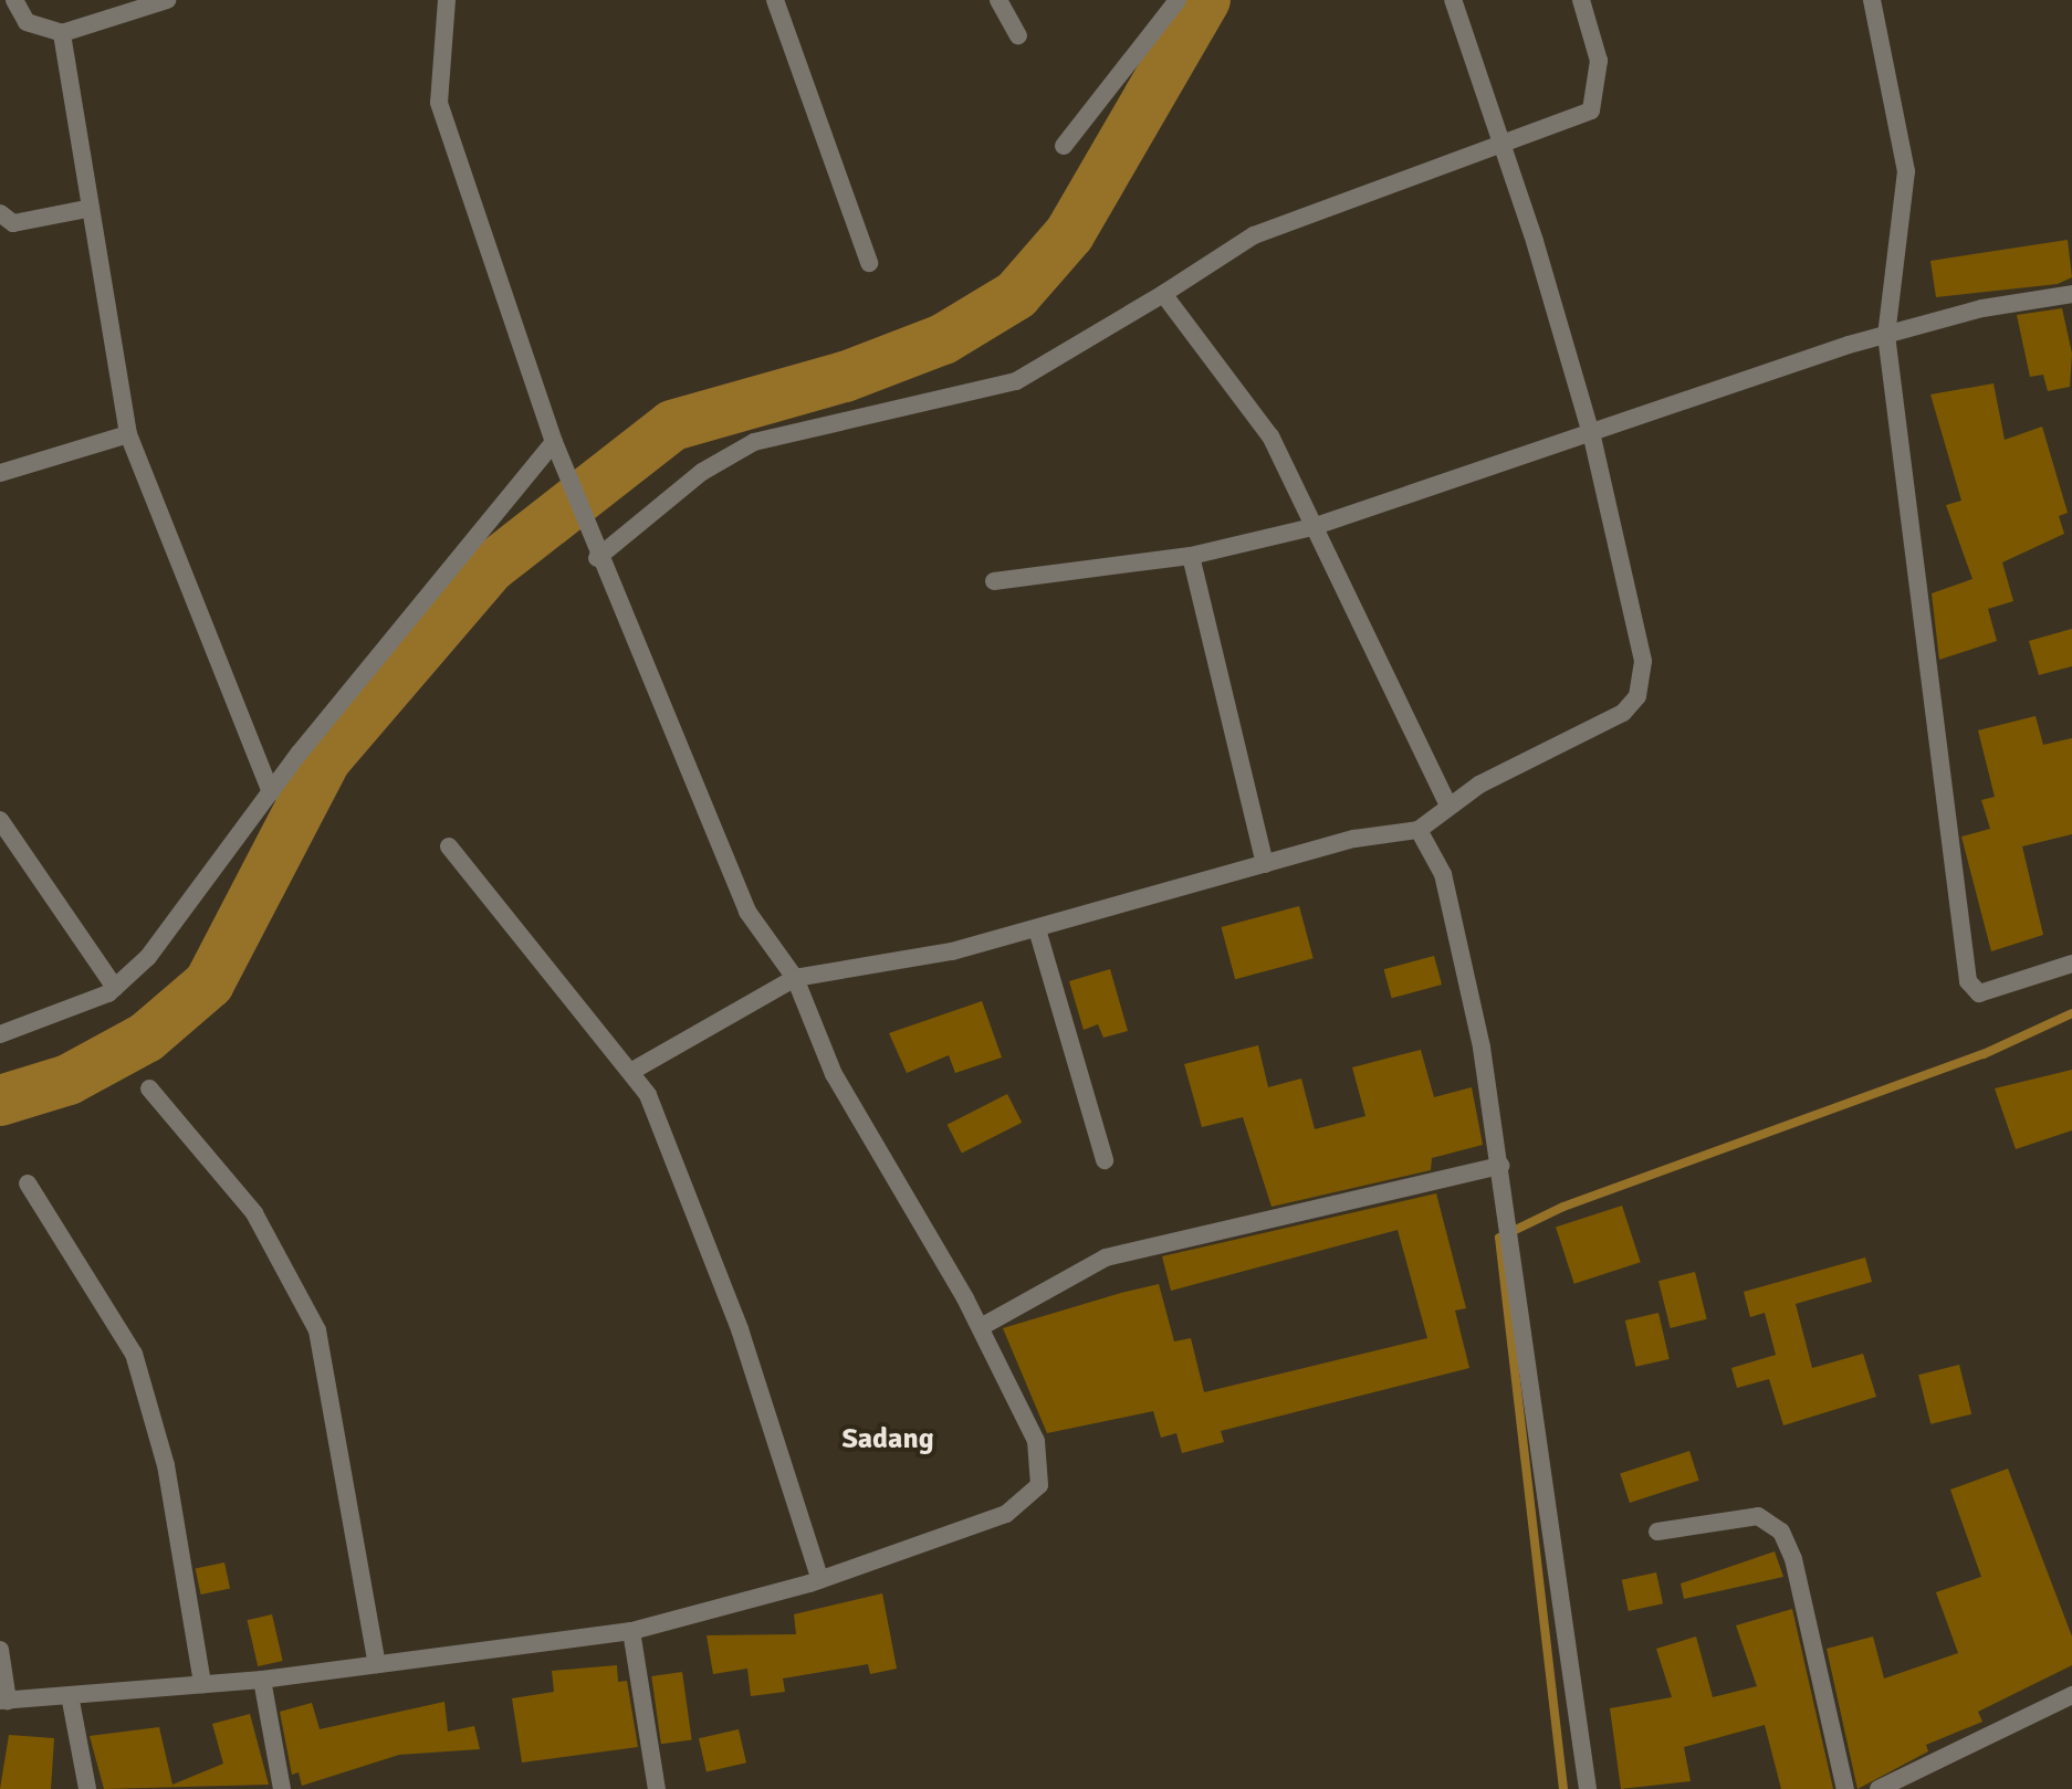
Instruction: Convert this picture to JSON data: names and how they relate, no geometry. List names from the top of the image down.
{
  "districts": ["Sadang"]
}
